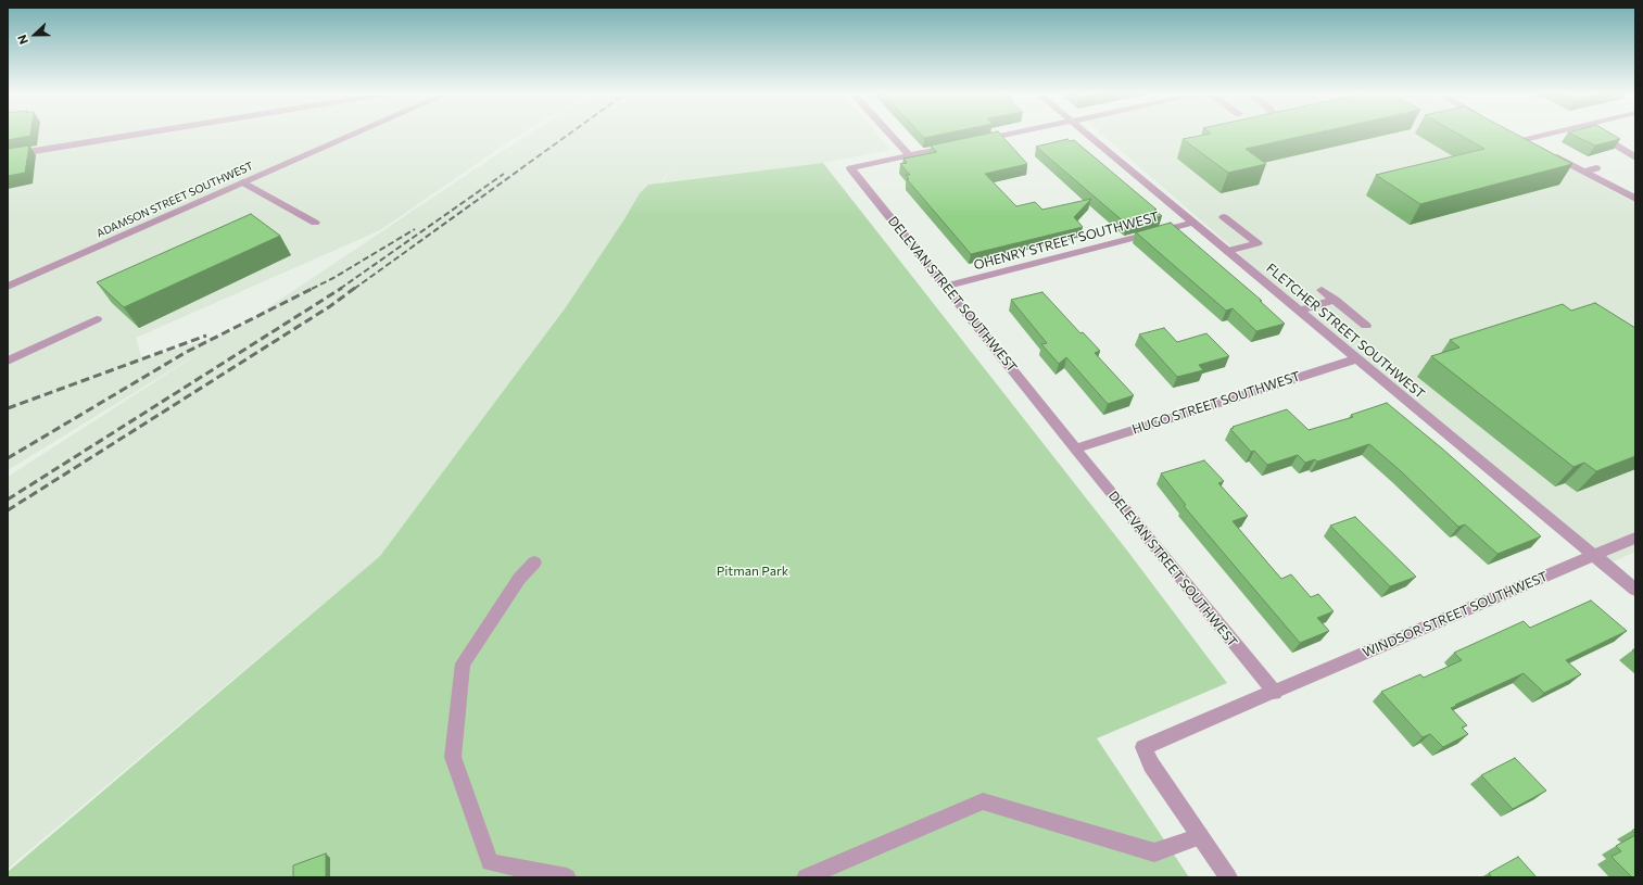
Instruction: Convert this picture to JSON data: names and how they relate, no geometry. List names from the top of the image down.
{
  "streets": {
    "street": [
      "ADAMSON STREET SOUTHWEST",
      "OHENRY STREET SOUTHWEST",
      "DELEVAN STREET SOUTHWEST",
      "FLETCHER STREET SOUTHWEST",
      "HUGO STREET SOUTHWEST",
      "WINDSOR STREET SOUTHWEST"
    ]
  },
  "crossings": [
    ["OHENRY STREET SOUTHWEST", "DELEVAN STREET SOUTHWEST"],
    ["OHENRY STREET SOUTHWEST", "FLETCHER STREET SOUTHWEST"],
    ["DELEVAN STREET SOUTHWEST", "HUGO STREET SOUTHWEST"],
    ["DELEVAN STREET SOUTHWEST", "WINDSOR STREET SOUTHWEST"],
    ["FLETCHER STREET SOUTHWEST", "HUGO STREET SOUTHWEST"],
    ["FLETCHER STREET SOUTHWEST", "WINDSOR STREET SOUTHWEST"]
  ],
  "parks": ["Pitman Park"],
  "north": "left"
}
